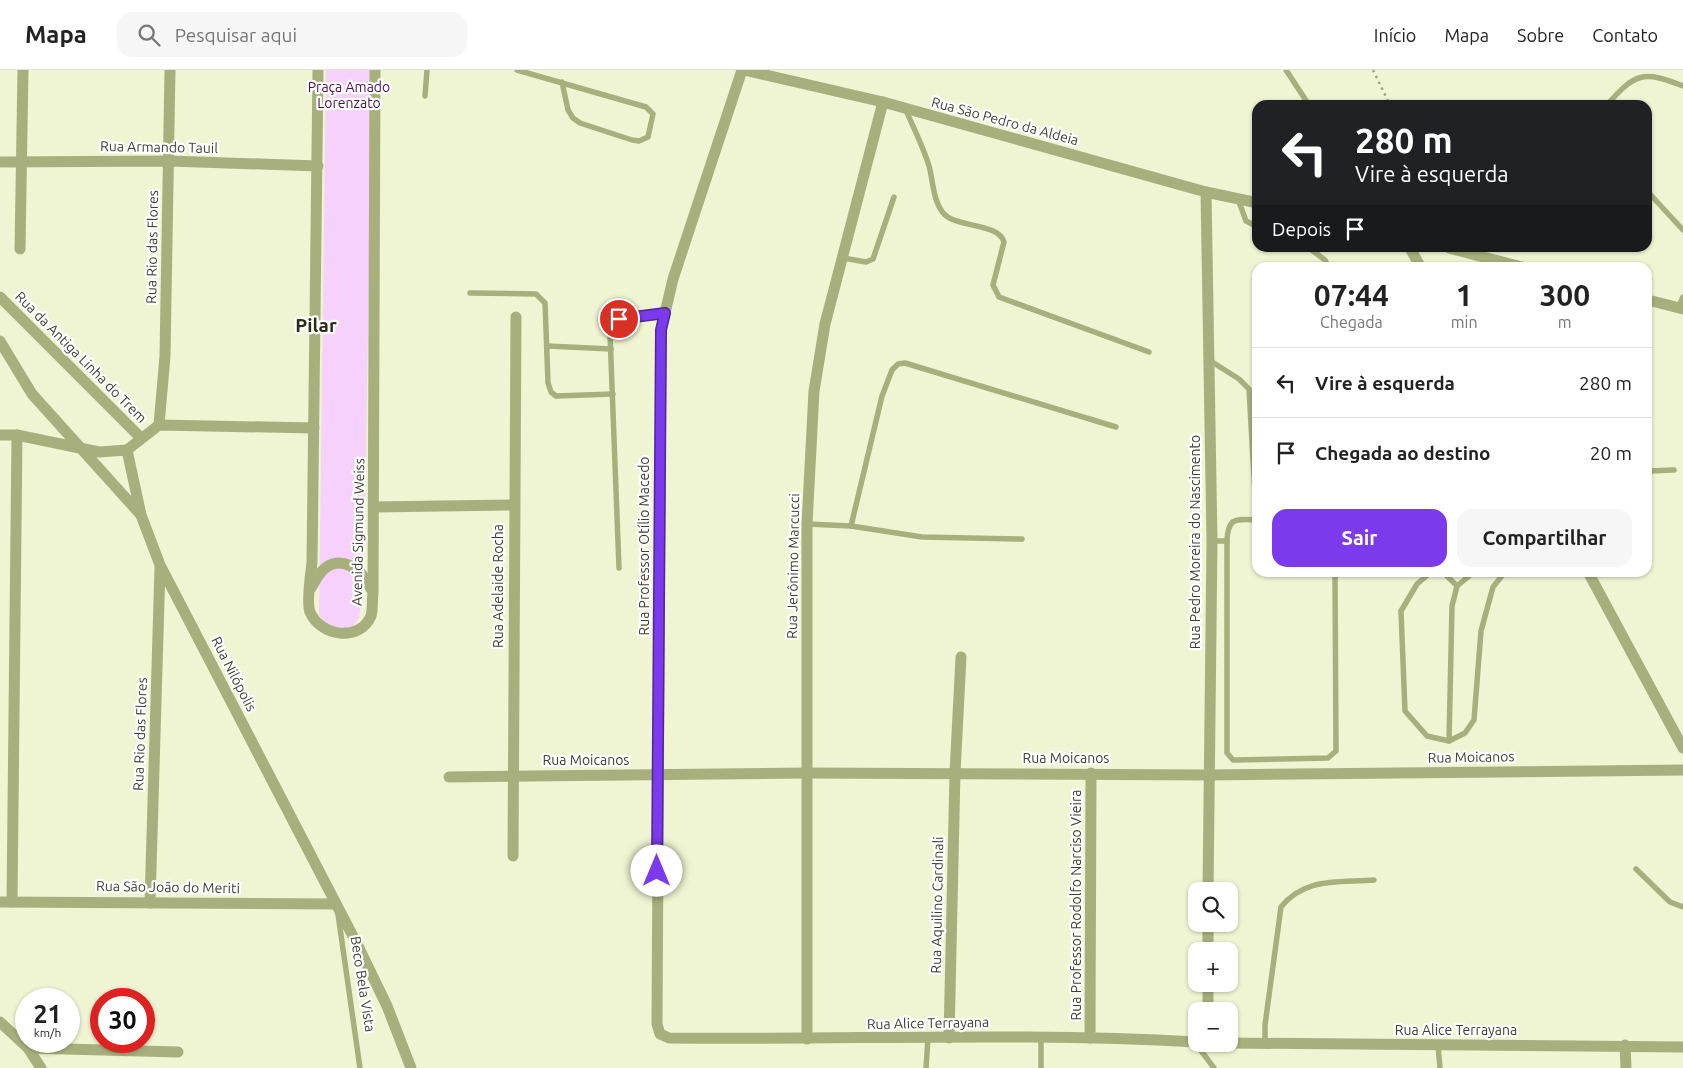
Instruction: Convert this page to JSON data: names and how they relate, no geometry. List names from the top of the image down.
{
  "streets": {
    "street": [
      "Rua São Pedro da Aldeia",
      "Rua Armando Tauil",
      "Rua Rio das Flores",
      "Rua da Antiga Linha do Trem",
      "Avenida Sigmund Weiss",
      "Rua Pedro Moreira do Nascimento",
      "Rua Professor Otílio Macedo",
      "Rua Jerônimo Marcucci",
      "Rua Adelaide Rocha",
      "Rua Nilópolis",
      "Rua Moicanos",
      "Rua São João do Meriti",
      "Rua Aquilino Cardinali",
      "Rua Professor Rodolfo Narciso Vieira",
      "Rua Alice Terrayana"
    ],
    "lane": ["Beco Bela Vista"]
  },
  "crossings": [
    ["Rua São Pedro da Aldeia", "Rua Pedro Moreira do Nascimento"],
    ["Rua São Pedro da Aldeia", "Rua Professor Otílio Macedo"],
    ["Rua São Pedro da Aldeia", "Rua Jerônimo Marcucci"],
    ["Rua Armando Tauil", "Rua Rio das Flores"],
    ["Rua Armando Tauil", "Avenida Sigmund Weiss"],
    ["Rua Rio das Flores", "Rua Nilópolis"],
    ["Rua Rio das Flores", "Rua São João do Meriti"],
    ["Rua Pedro Moreira do Nascimento", "Rua Moicanos"],
    ["Rua Professor Otílio Macedo", "Rua Moicanos"],
    ["Rua Professor Otílio Macedo", "Rua Alice Terrayana"],
    ["Rua Jerônimo Marcucci", "Rua Moicanos"],
    ["Rua Jerônimo Marcucci", "Rua Alice Terrayana"],
    ["Rua Adelaide Rocha", "Rua Moicanos"],
    ["Rua Nilópolis", "Rua São João do Meriti"],
    ["Rua Nilópolis", "Beco Bela Vista"],
    ["Rua Moicanos", "Rua Aquilino Cardinali"],
    ["Rua Moicanos", "Rua Professor Rodolfo Narciso Vieira"],
    ["Rua São João do Meriti", "Beco Bela Vista"],
    ["Rua Aquilino Cardinali", "Rua Alice Terrayana"],
    ["Rua Professor Rodolfo Narciso Vieira", "Rua Alice Terrayana"]
  ],
  "districts": ["Pilar"],
  "parks": ["Praça Amado Lorenzato"],
  "page": {
    "header": "Mapa",
    "search": "Pesquisar aqui",
    "nav": [
      "Início",
      "Mapa",
      "Sobre",
      "Contato"
    ],
    "turn": ["280 m", "Vire à esquerda"],
    "then": "Depois",
    "eta": [
      "07:44",
      "Chegada",
      "1",
      "min",
      "300",
      "m"
    ],
    "list": [
      {
        "name": "Vire à esquerda",
        "value": "280 m"
      },
      {
        "name": "Chegada ao destino",
        "value": "20 m"
      }
    ],
    "buttons": ["Sair", "Compartilhar"],
    "map_buttons": ["+", "−"],
    "speed": "21 km/h",
    "limit": "30"
  }
}
